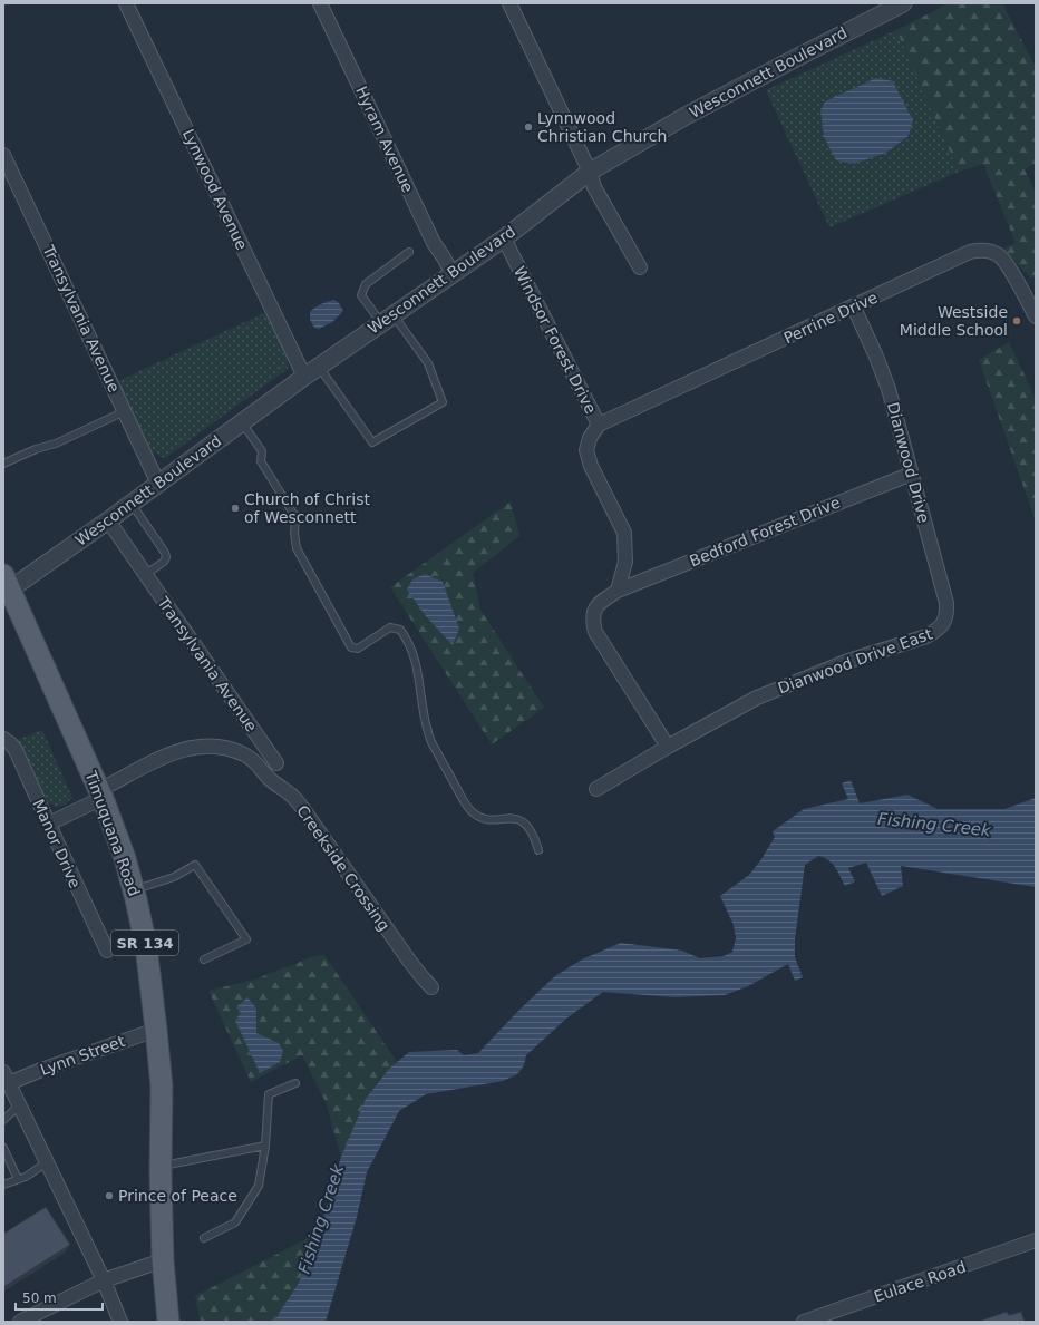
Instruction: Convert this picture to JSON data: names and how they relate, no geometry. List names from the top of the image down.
{
  "streets": {
    "main road": ["Timuquana Road", "SR 134"],
    "street": [
      "Wesconnett Boulevard",
      "Hyram Avenue",
      "Lynwood Avenue",
      "Perrine Drive",
      "Transylvania Avenue",
      "Windsor Forest Drive",
      "Dianwood Drive",
      "Bedford Forest Drive",
      "Dianwood Drive East",
      "Manor Drive",
      "Creekside Crossing",
      "Lynn Street",
      "Eulace Road"
    ]
  },
  "crossings": [
    ["Wesconnett Boulevard", "Hyram Avenue"],
    ["Wesconnett Boulevard", "Lynwood Avenue"],
    ["Wesconnett Boulevard", "Transylvania Avenue"],
    ["Wesconnett Boulevard", "Windsor Forest Drive"],
    ["Wesconnett Boulevard", "Timuquana Road"],
    ["Perrine Drive", "Windsor Forest Drive"],
    ["Perrine Drive", "Dianwood Drive"],
    ["Windsor Forest Drive", "Bedford Forest Drive"],
    ["Dianwood Drive", "Bedford Forest Drive"],
    ["Dianwood Drive", "Dianwood Drive East"],
    ["Timuquana Road", "Creekside Crossing"],
    ["Timuquana Road", "Lynn Street"],
    ["Manor Drive", "Creekside Crossing"]
  ],
  "water": ["Fishing Creek"],
  "places": [
    "Lynnwood Christian Church",
    "Westside Middle School",
    "Church of Christ of Wesconnett",
    "Prince of Peace"
  ],
  "scale_bar": "50 m"
}
